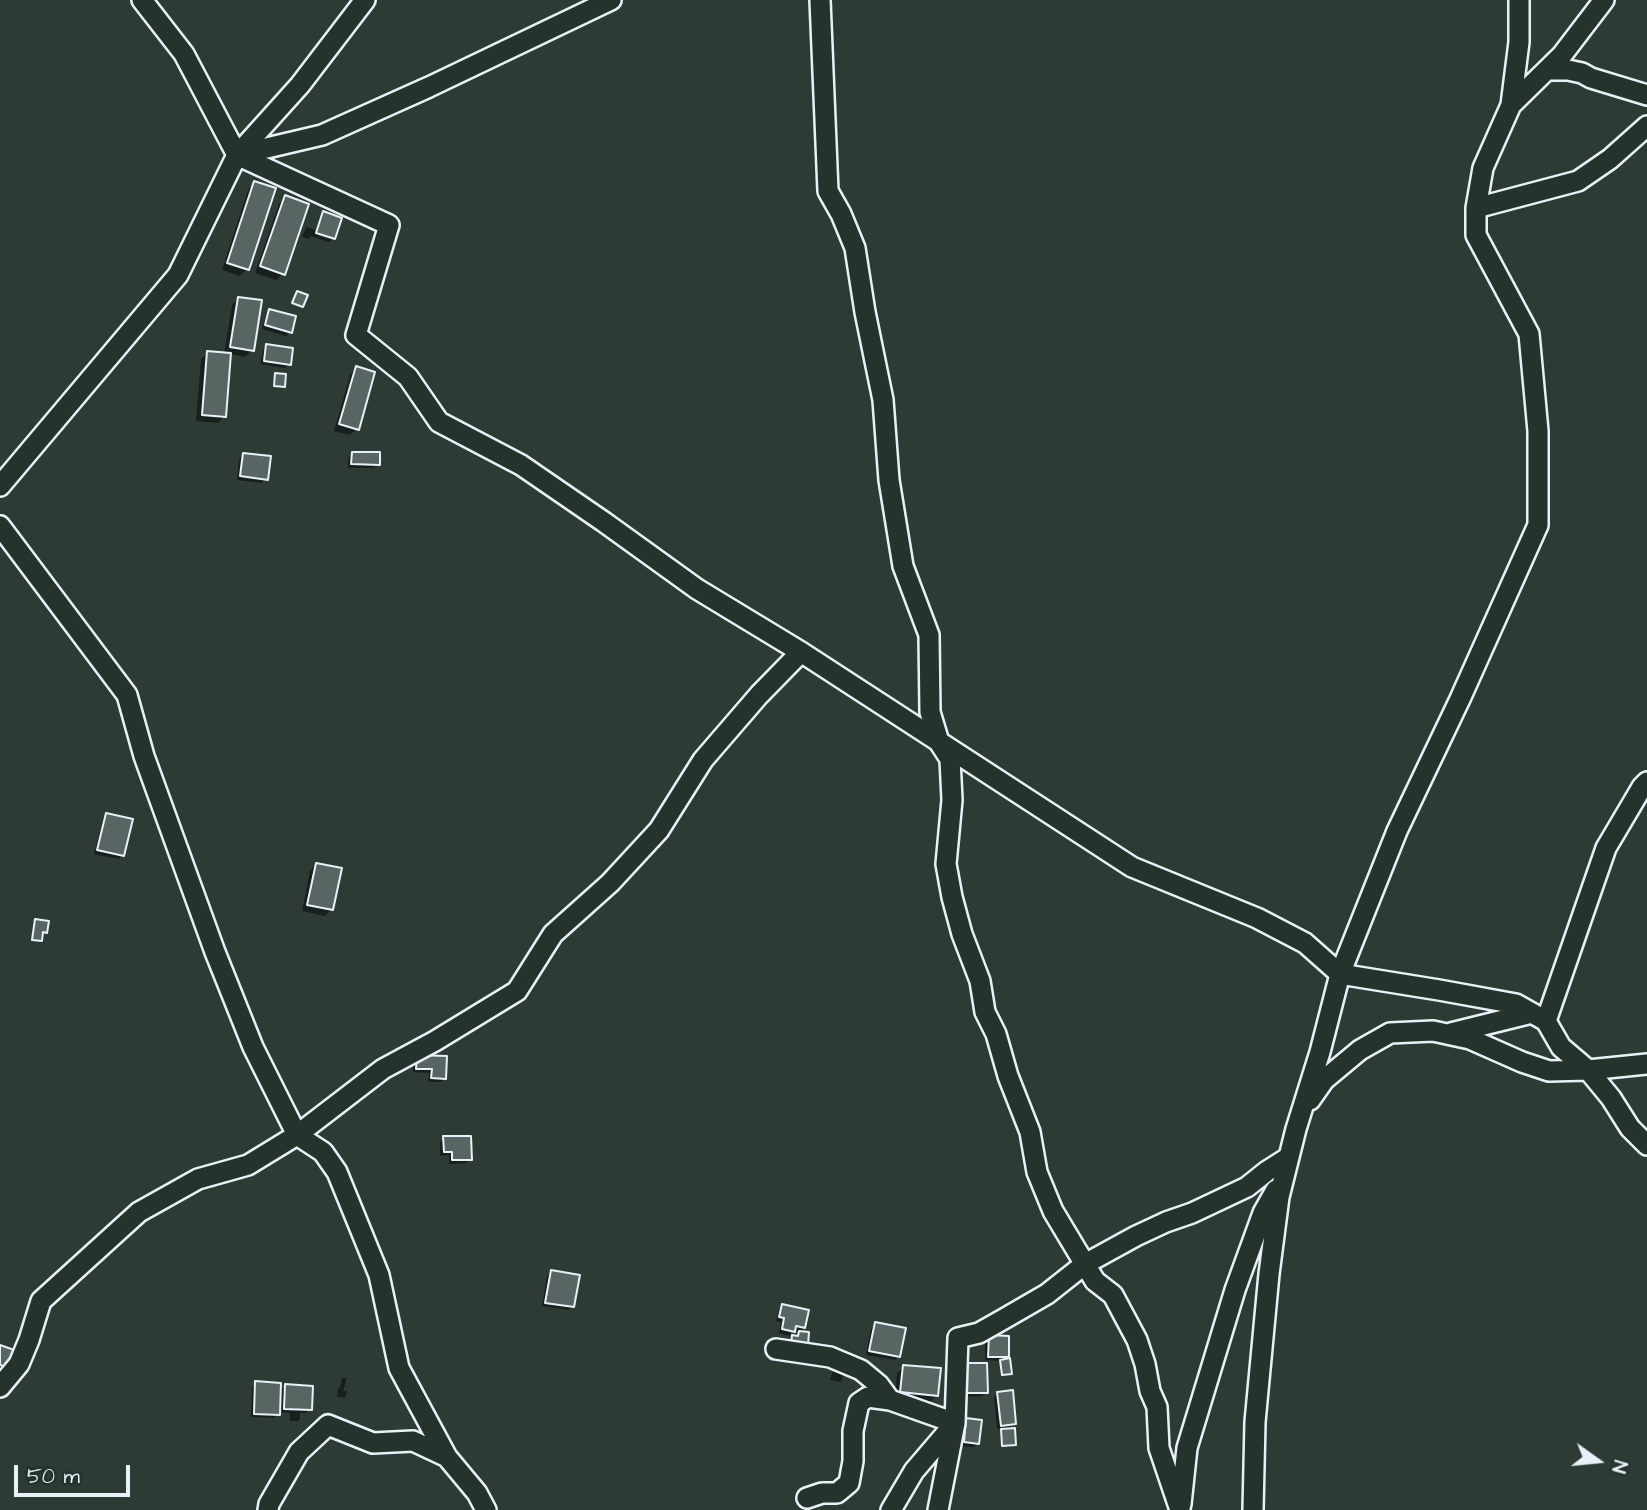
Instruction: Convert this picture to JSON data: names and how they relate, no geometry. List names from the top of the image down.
{
  "scale_bar": "50 m",
  "north": "right"
}
